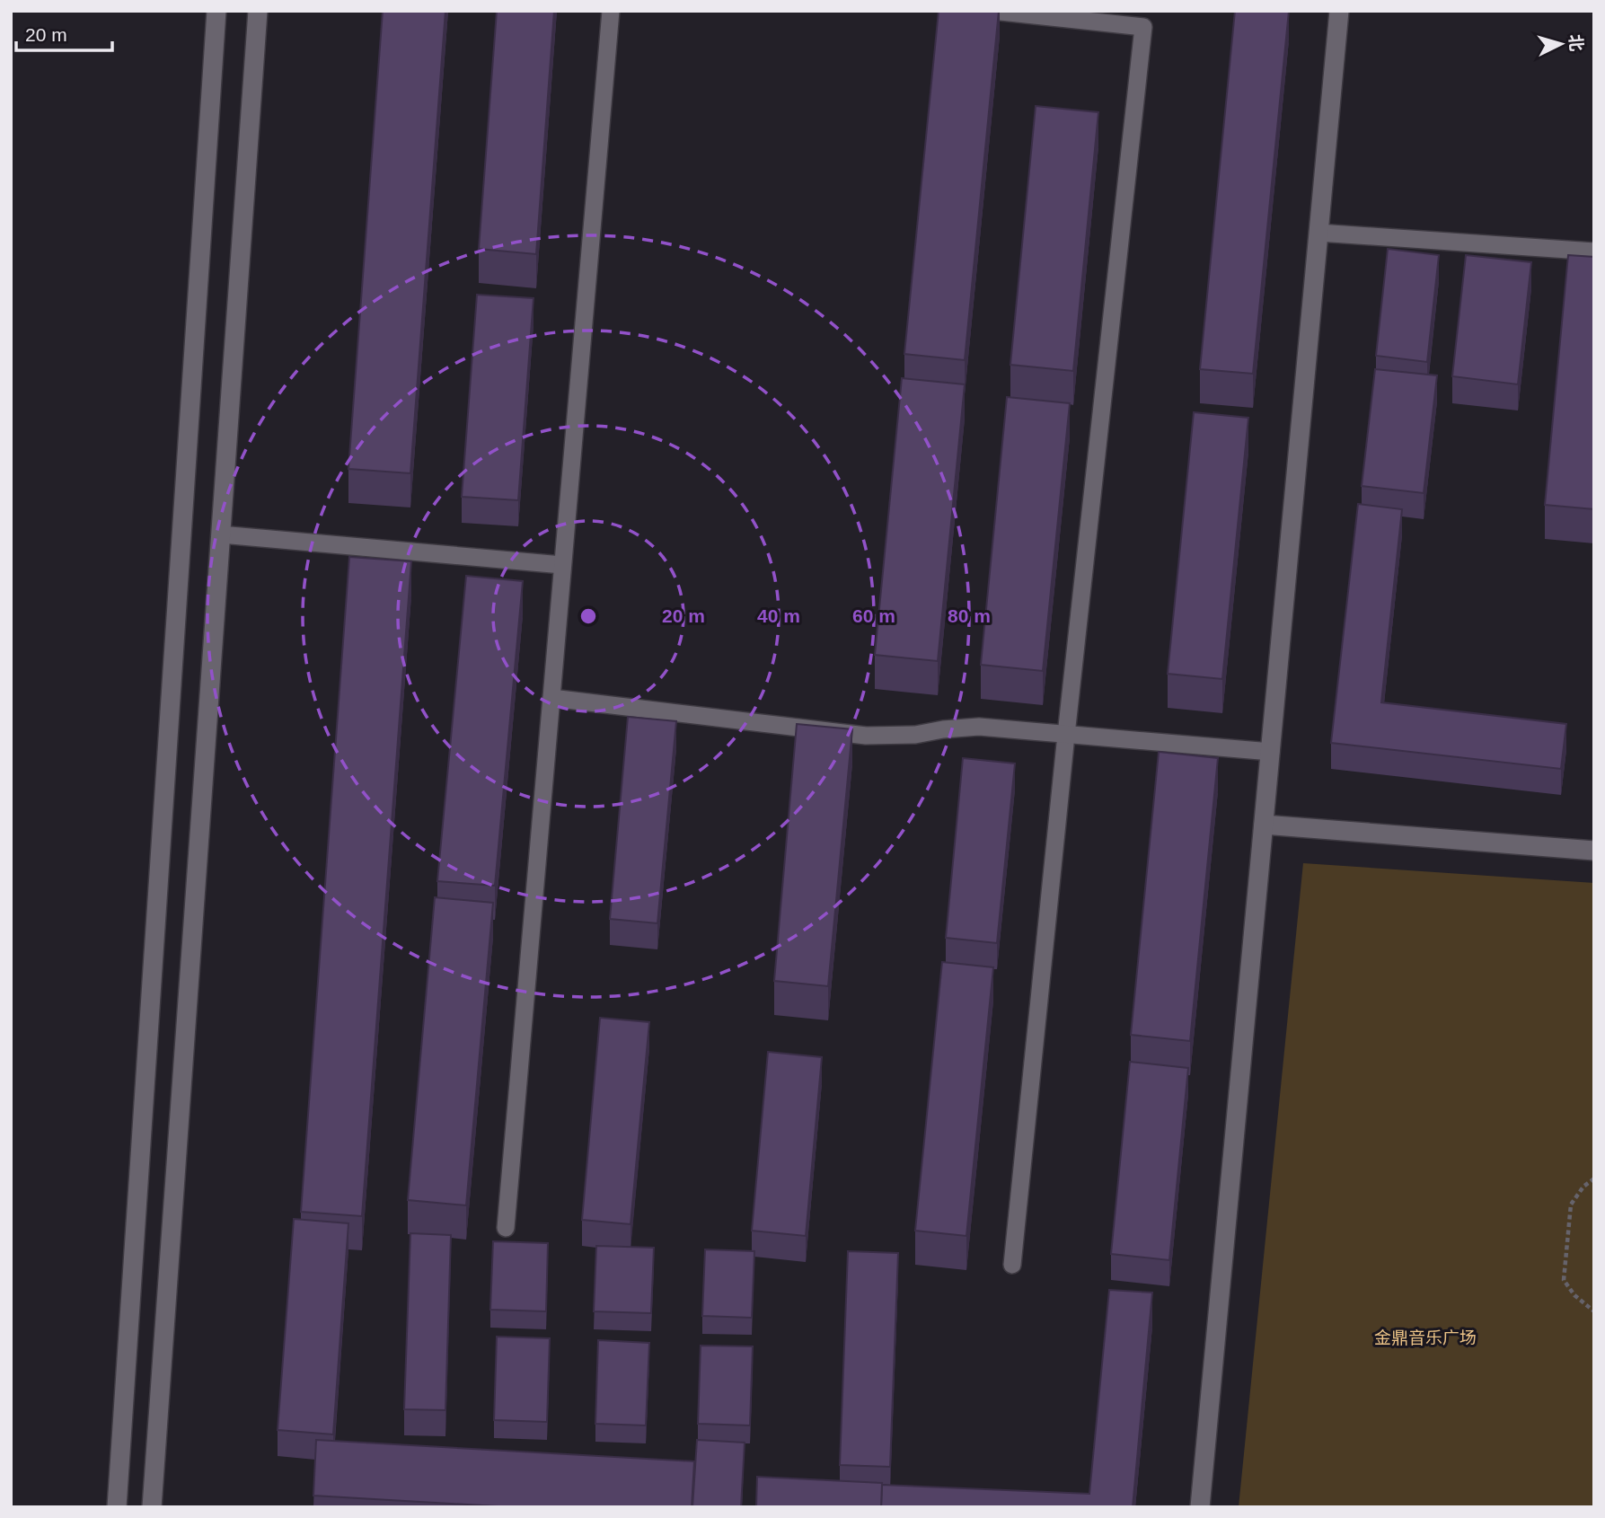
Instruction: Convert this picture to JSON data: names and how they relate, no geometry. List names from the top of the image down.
{
  "parks": ["金鼎音乐广场"],
  "scale_bar": "20 m",
  "north": "right",
  "rings": [
    "20 m",
    "40 m",
    "60 m",
    "80 m"
  ]
}
